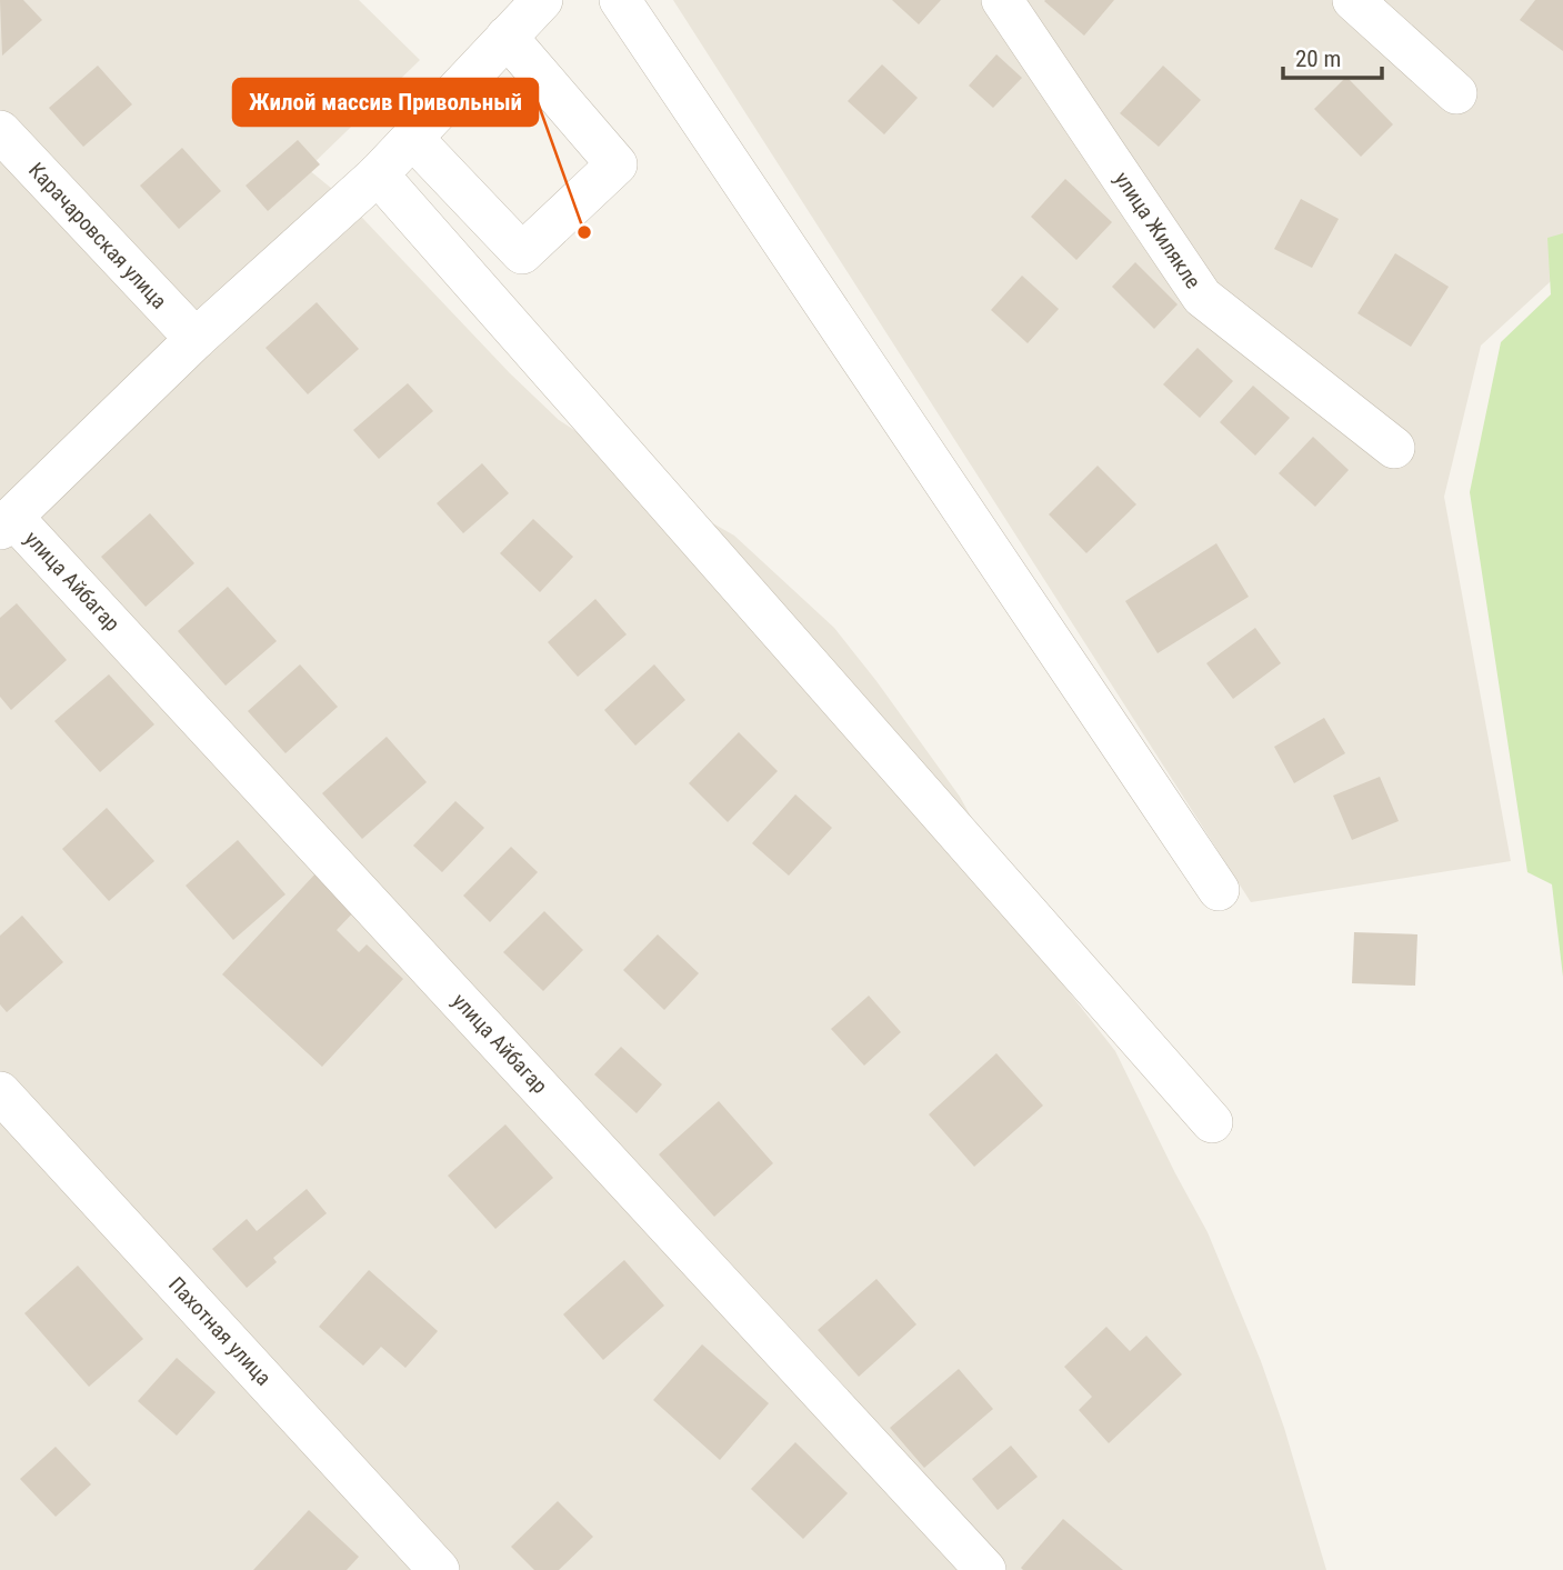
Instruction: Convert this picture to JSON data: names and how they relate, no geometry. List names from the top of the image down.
{
  "streets": {
    "street": [
      "улица Жилякле",
      "Карачаровская улица",
      "улица Айбагар",
      "Пахотная улица"
    ]
  },
  "places": ["Жилой массив Привольный"],
  "scale_bar": "20 m"
}
